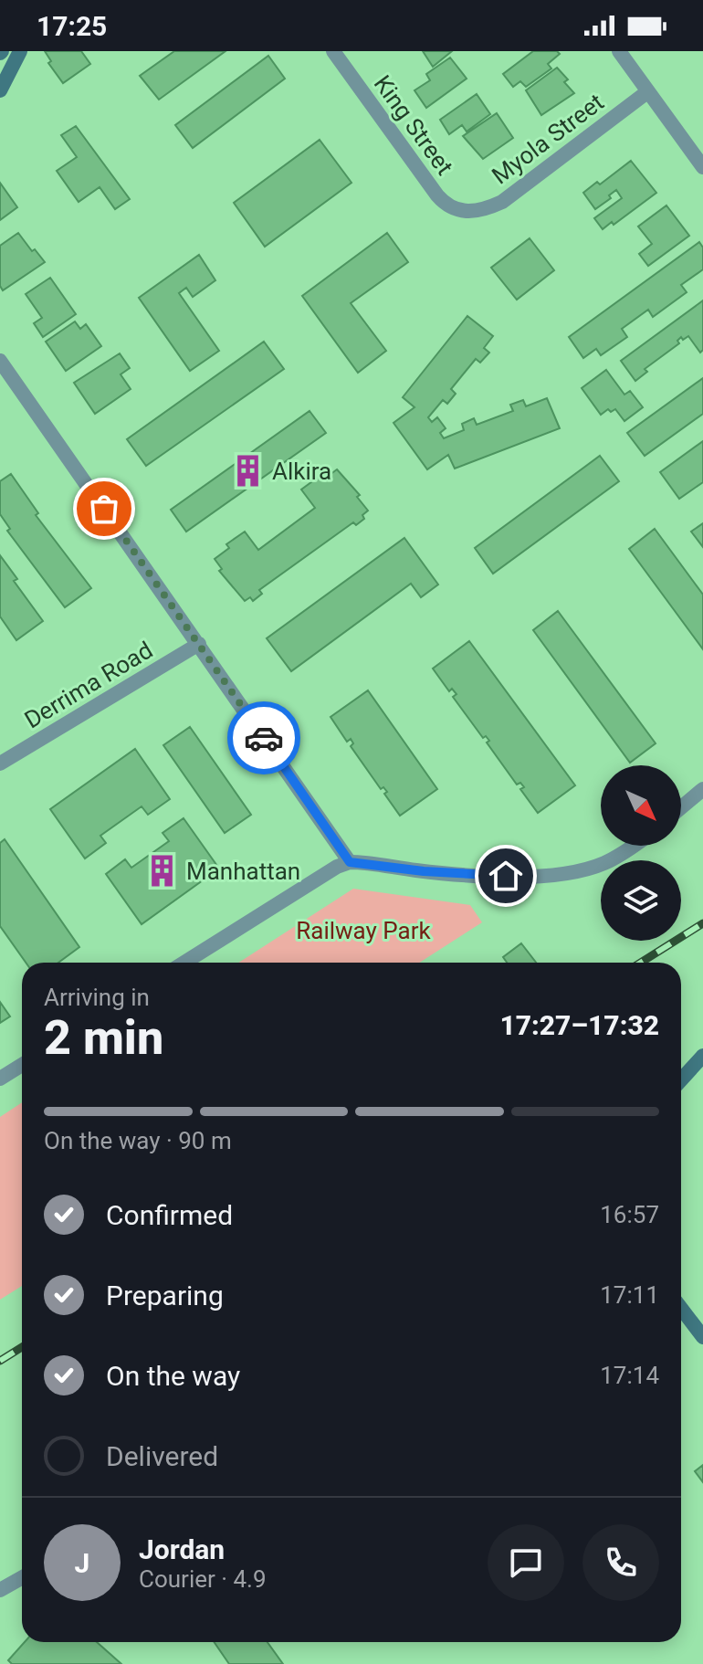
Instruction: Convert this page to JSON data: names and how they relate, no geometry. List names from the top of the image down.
{
  "streets": {
    "street": ["King Street", "Myola Street", "Derrima Road"]
  },
  "crossings": [
    ["King Street", "Myola Street"]
  ],
  "parks": ["Railway Park"],
  "places": {
    "building": ["Alkira", "Manhattan"]
  },
  "north": "bottom right",
  "page": {
    "status": "17:25",
    "heading": ["2 min", "Arriving in", "17:27–17:32"],
    "panel": ["Jordan", "Courier · 4.9"],
    "bar": "On the way · 90 m",
    "list": [
      ["Confirmed", "16:57"],
      ["Preparing", "17:11"],
      ["On the way", "17:14"],
      "Delivered"
    ],
    "round": "J"
  }
}
